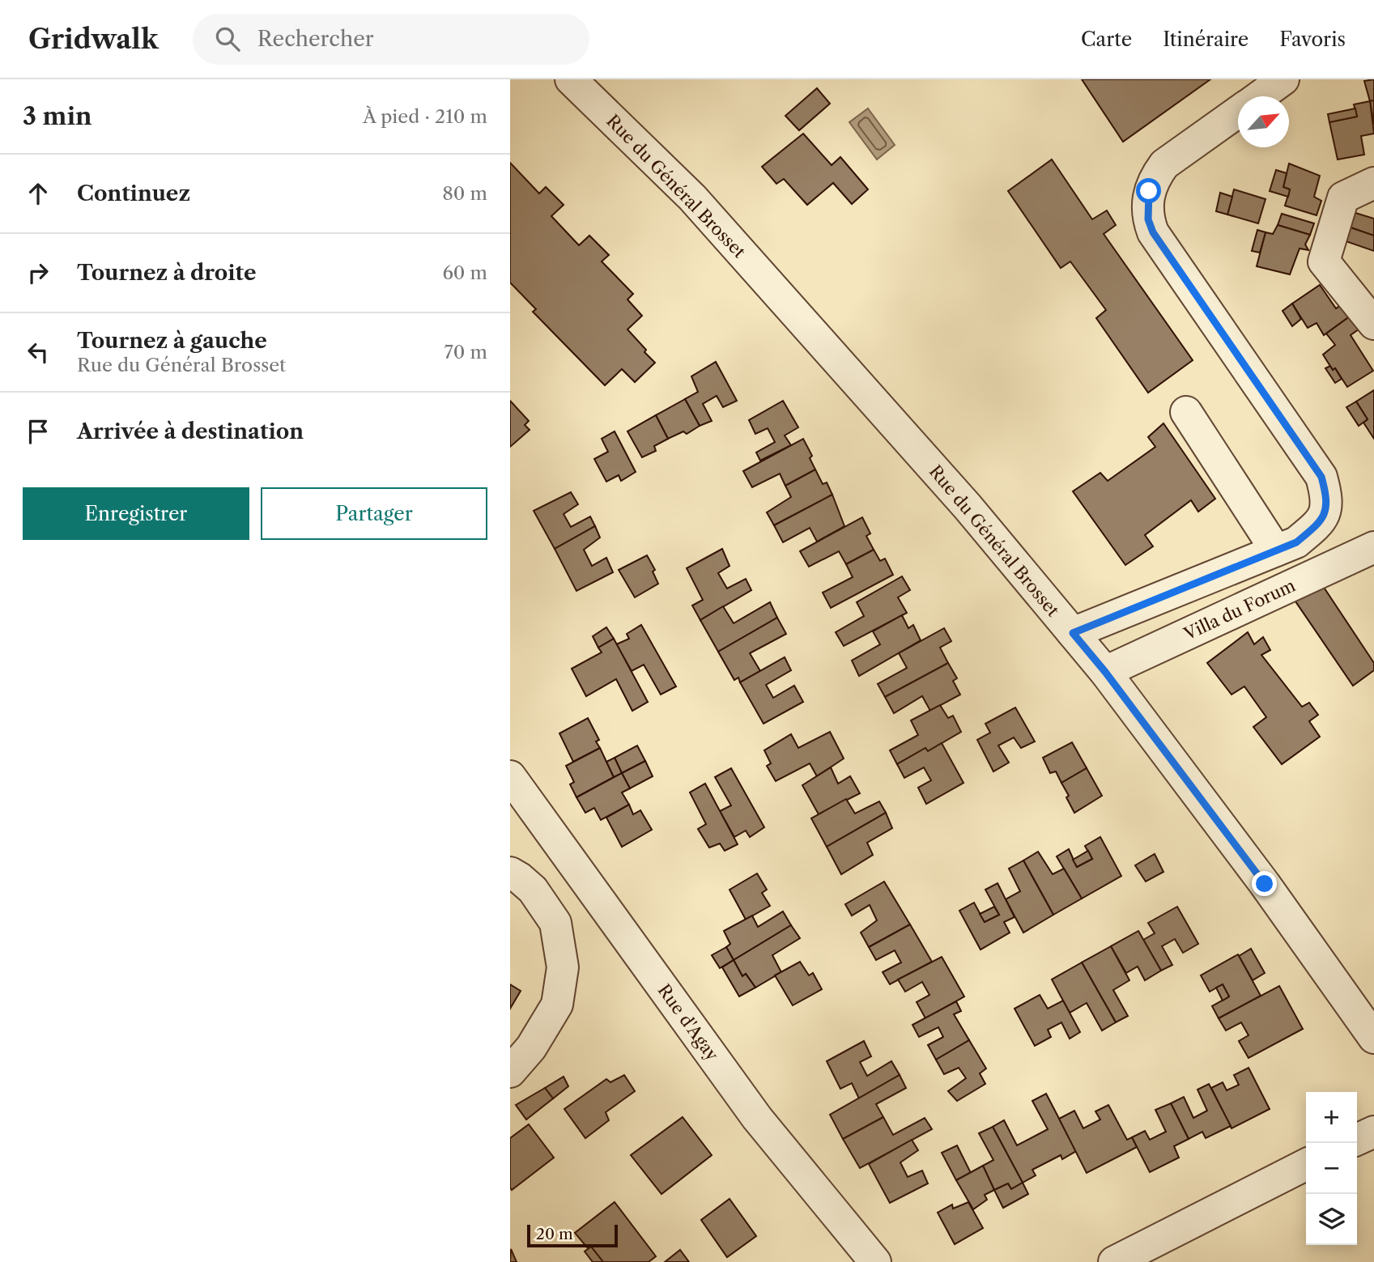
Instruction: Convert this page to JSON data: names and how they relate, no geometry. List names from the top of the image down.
{
  "streets": {
    "street": ["Rue du Général Brosset", "Villa du Forum", "Rue d'Agay"]
  },
  "crossings": [
    ["Rue du Général Brosset", "Villa du Forum"]
  ],
  "scale_bar": "20 m",
  "north": "top right",
  "page": {
    "header": "Gridwalk",
    "search": "Rechercher",
    "nav": ["Carte", "Itinéraire", "Favoris"],
    "heading": ["3 min", "À pied · 210 m"],
    "list": [
      ["Continuez", "80 m"],
      ["Tournez à droite", "60 m"],
      ["Tournez à gauche", "Rue du Général Brosset", "70 m"],
      "Arrivée à destination"
    ],
    "buttons": ["Enregistrer", "Partager"],
    "map_buttons": ["+", "−"],
    "scale": "20 m"
  }
}
